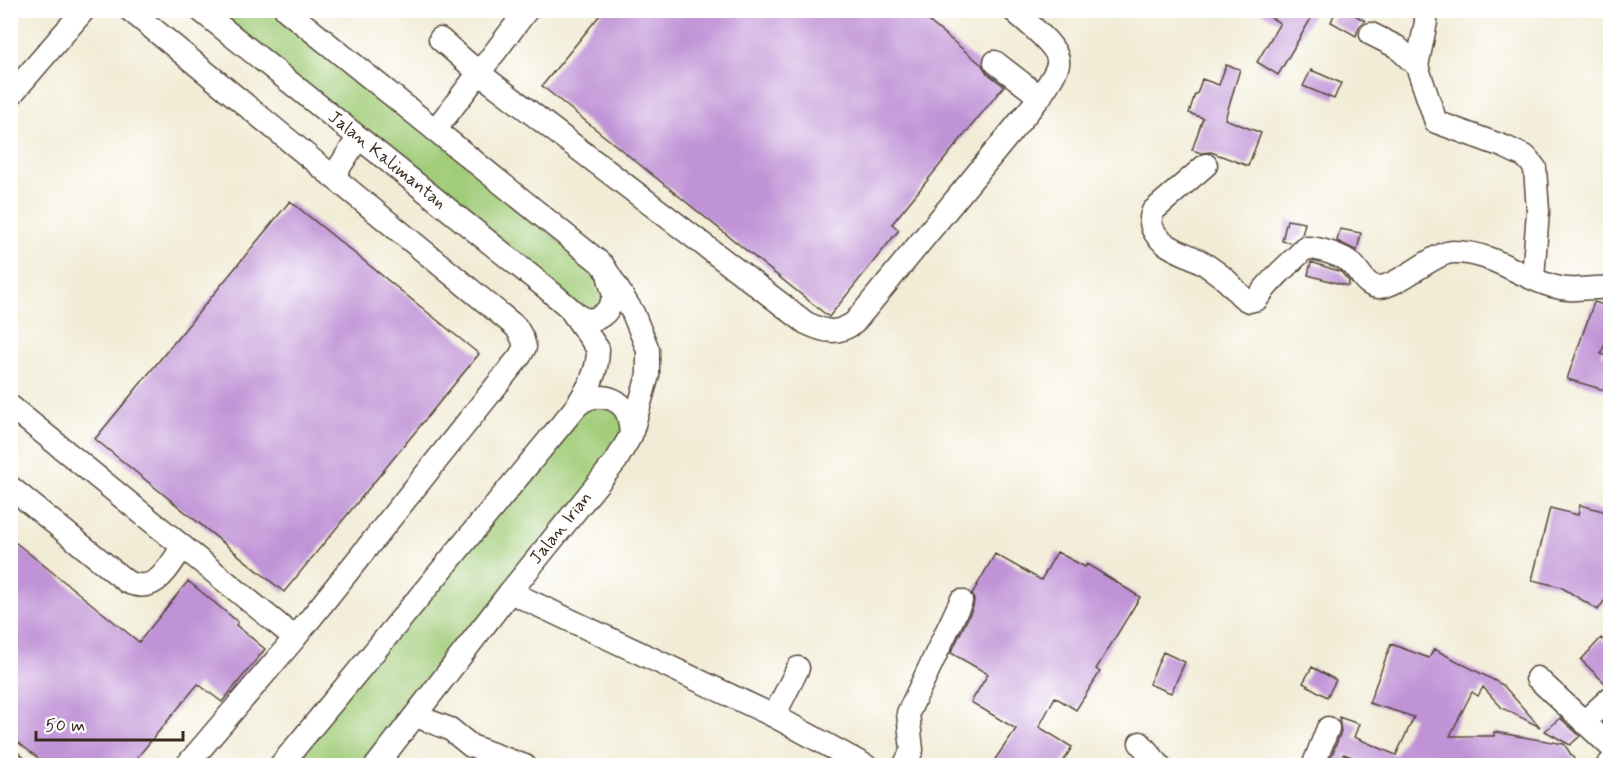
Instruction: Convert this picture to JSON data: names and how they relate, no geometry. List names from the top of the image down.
{
  "streets": {
    "street": ["Jalan Kalimantan", "Jalan Irian"]
  },
  "scale_bar": "50 m"
}
